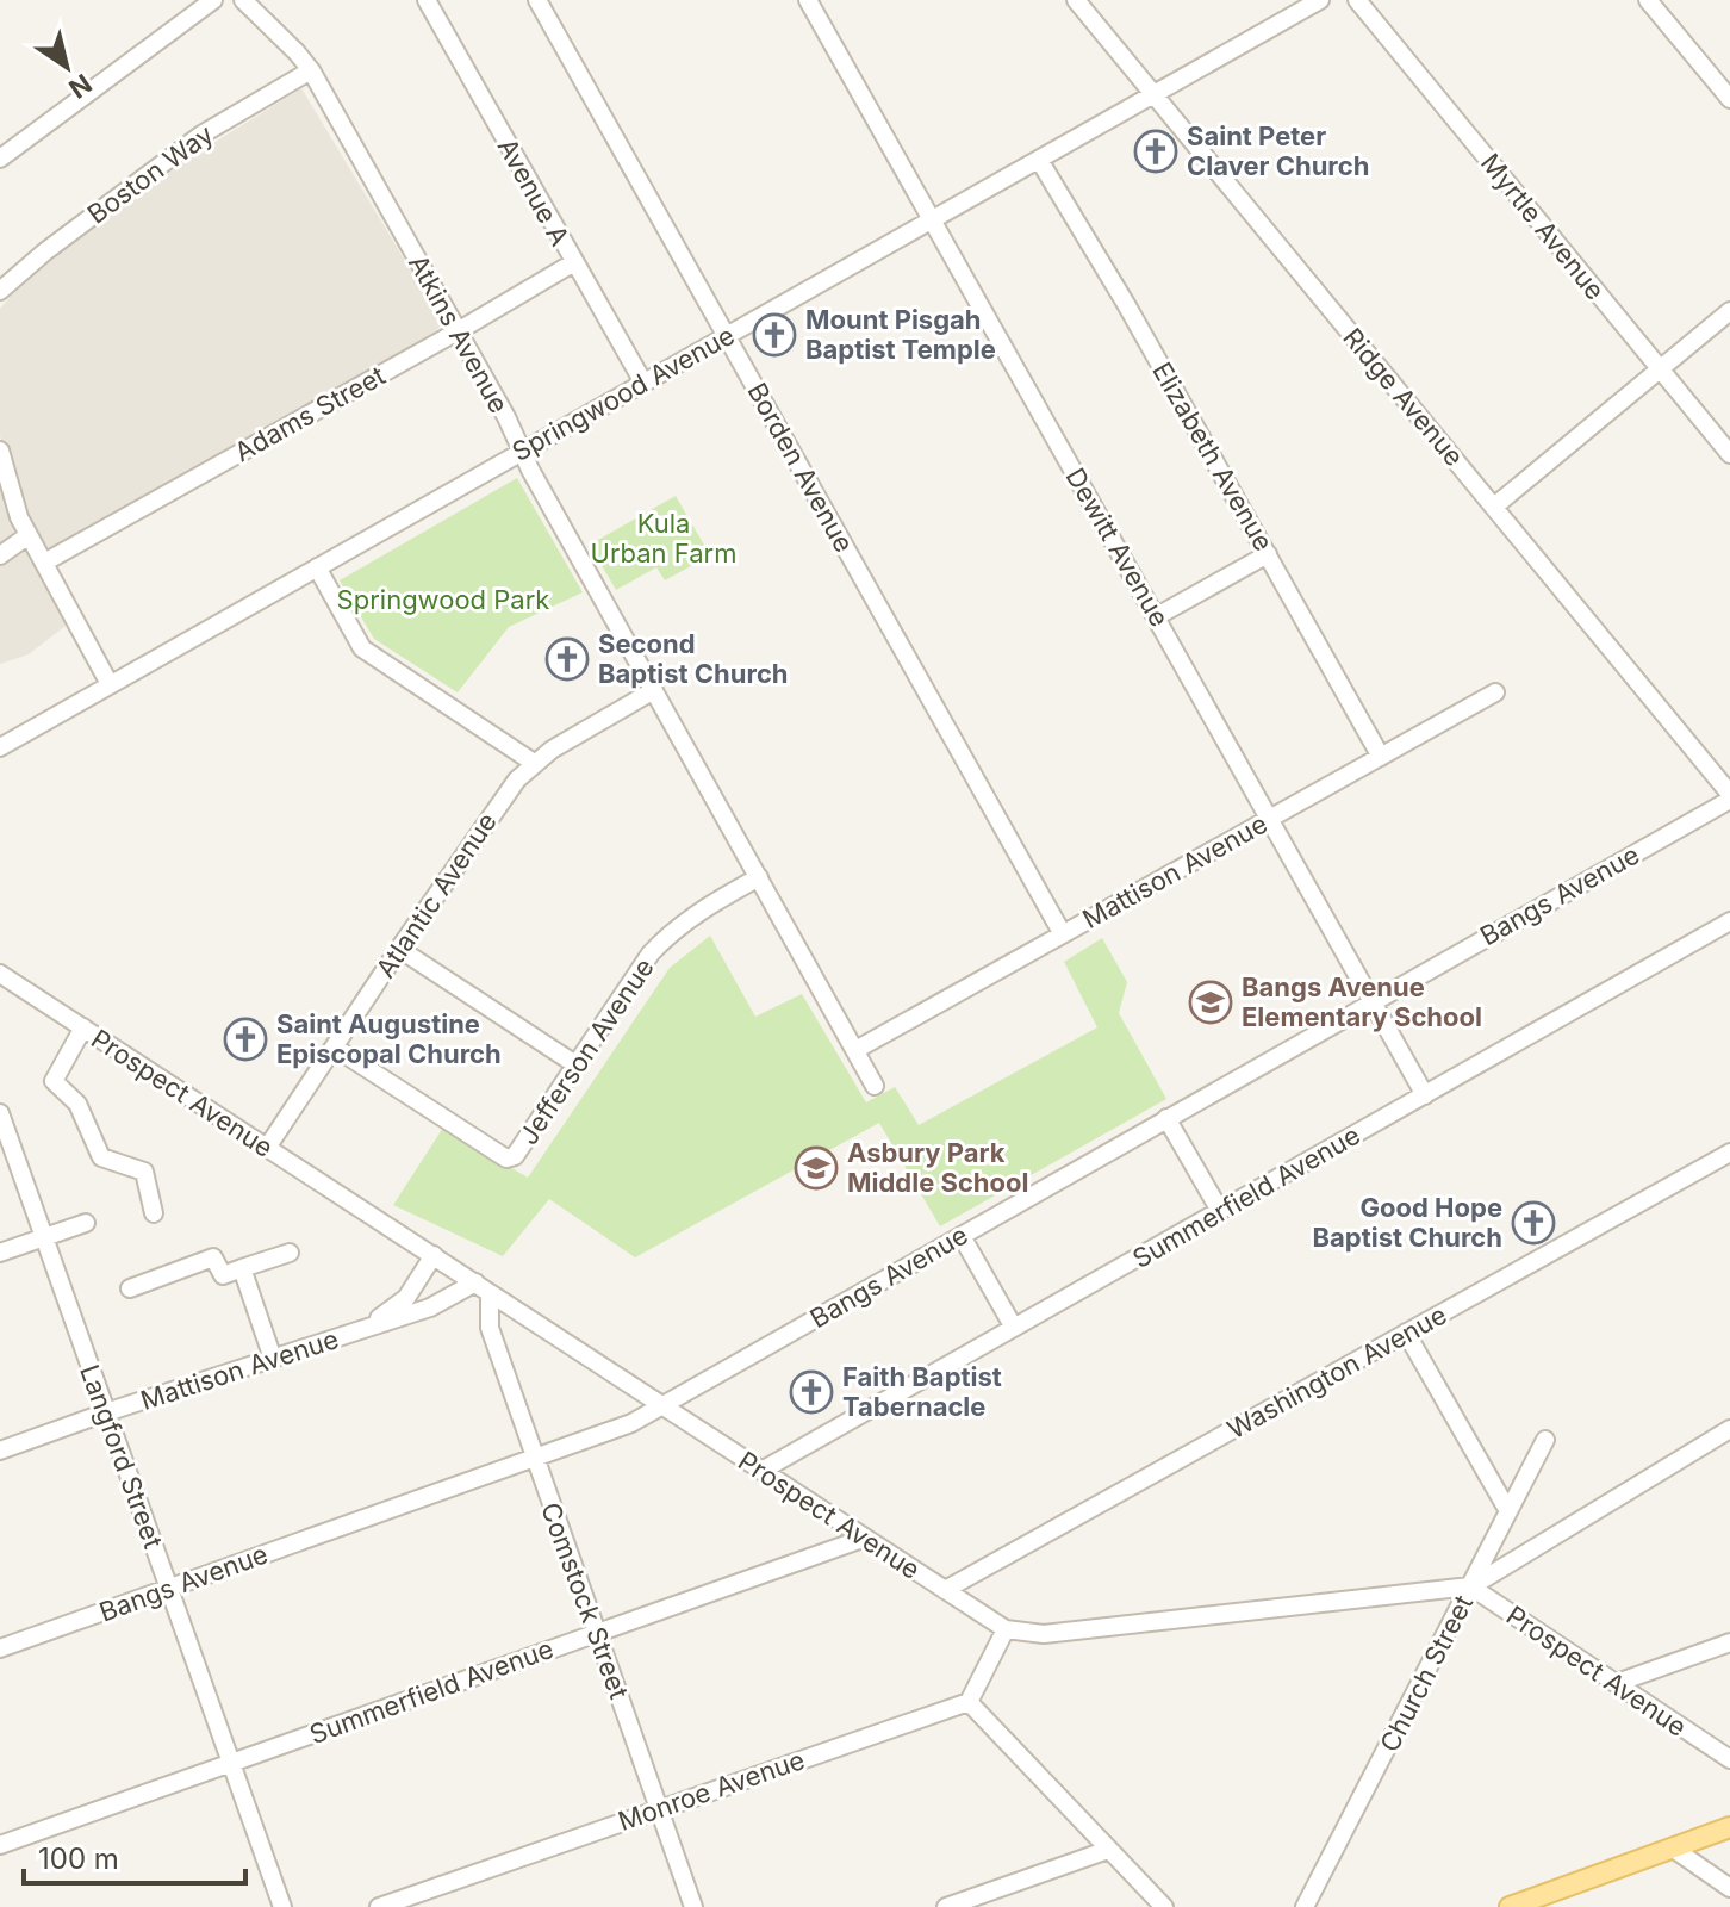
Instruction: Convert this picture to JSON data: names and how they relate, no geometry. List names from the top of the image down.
{
  "streets": {
    "street": [
      "Boston Way",
      "Avenue A",
      "Myrtle Avenue",
      "Atkins Avenue",
      "Springwood Avenue",
      "Ridge Avenue",
      "Adams Street",
      "Elizabeth Avenue",
      "Borden Avenue",
      "Dewitt Avenue",
      "Mattison Avenue",
      "Atlantic Avenue",
      "Bangs Avenue",
      "Jefferson Avenue",
      "Prospect Avenue",
      "Summerfield Avenue",
      "Washington Avenue",
      "Langford Street",
      "Comstock Street",
      "Church Street",
      "Monroe Avenue"
    ]
  },
  "crossings": [
    ["Boston Way", "Atkins Avenue"],
    ["Avenue A", "Springwood Avenue"],
    ["Avenue A", "Adams Street"],
    ["Atkins Avenue", "Springwood Avenue"],
    ["Atkins Avenue", "Adams Street"],
    ["Atkins Avenue", "Mattison Avenue"],
    ["Atkins Avenue", "Atlantic Avenue"],
    ["Atkins Avenue", "Jefferson Avenue"],
    ["Springwood Avenue", "Ridge Avenue"],
    ["Springwood Avenue", "Elizabeth Avenue"],
    ["Springwood Avenue", "Borden Avenue"],
    ["Springwood Avenue", "Dewitt Avenue"],
    ["Ridge Avenue", "Bangs Avenue"],
    ["Elizabeth Avenue", "Mattison Avenue"],
    ["Borden Avenue", "Mattison Avenue"],
    ["Dewitt Avenue", "Mattison Avenue"],
    ["Dewitt Avenue", "Bangs Avenue"],
    ["Dewitt Avenue", "Summerfield Avenue"],
    ["Mattison Avenue", "Prospect Avenue"],
    ["Mattison Avenue", "Langford Street"],
    ["Mattison Avenue", "Comstock Street"],
    ["Atlantic Avenue", "Jefferson Avenue"],
    ["Atlantic Avenue", "Prospect Avenue"],
    ["Bangs Avenue", "Prospect Avenue"],
    ["Bangs Avenue", "Langford Street"],
    ["Bangs Avenue", "Comstock Street"],
    ["Prospect Avenue", "Summerfield Avenue"],
    ["Prospect Avenue", "Washington Avenue"],
    ["Prospect Avenue", "Comstock Street"],
    ["Prospect Avenue", "Church Street"],
    ["Summerfield Avenue", "Langford Street"],
    ["Summerfield Avenue", "Comstock Street"],
    ["Comstock Street", "Monroe Avenue"]
  ],
  "parks": ["Kula Urban Farm", "Springwood Park"],
  "places": {
    "church": [
      "Saint Peter Claver Church",
      "Mount Pisgah Baptist Temple",
      "Second Baptist Church",
      "Saint Augustine Episcopal Church",
      "Good Hope Baptist Church",
      "Faith Baptist Tabernacle"
    ],
    "school or university": ["Bangs Avenue Elementary School", "Asbury Park Middle School"]
  },
  "scale_bar": "100 m",
  "north": "bottom right"
}
